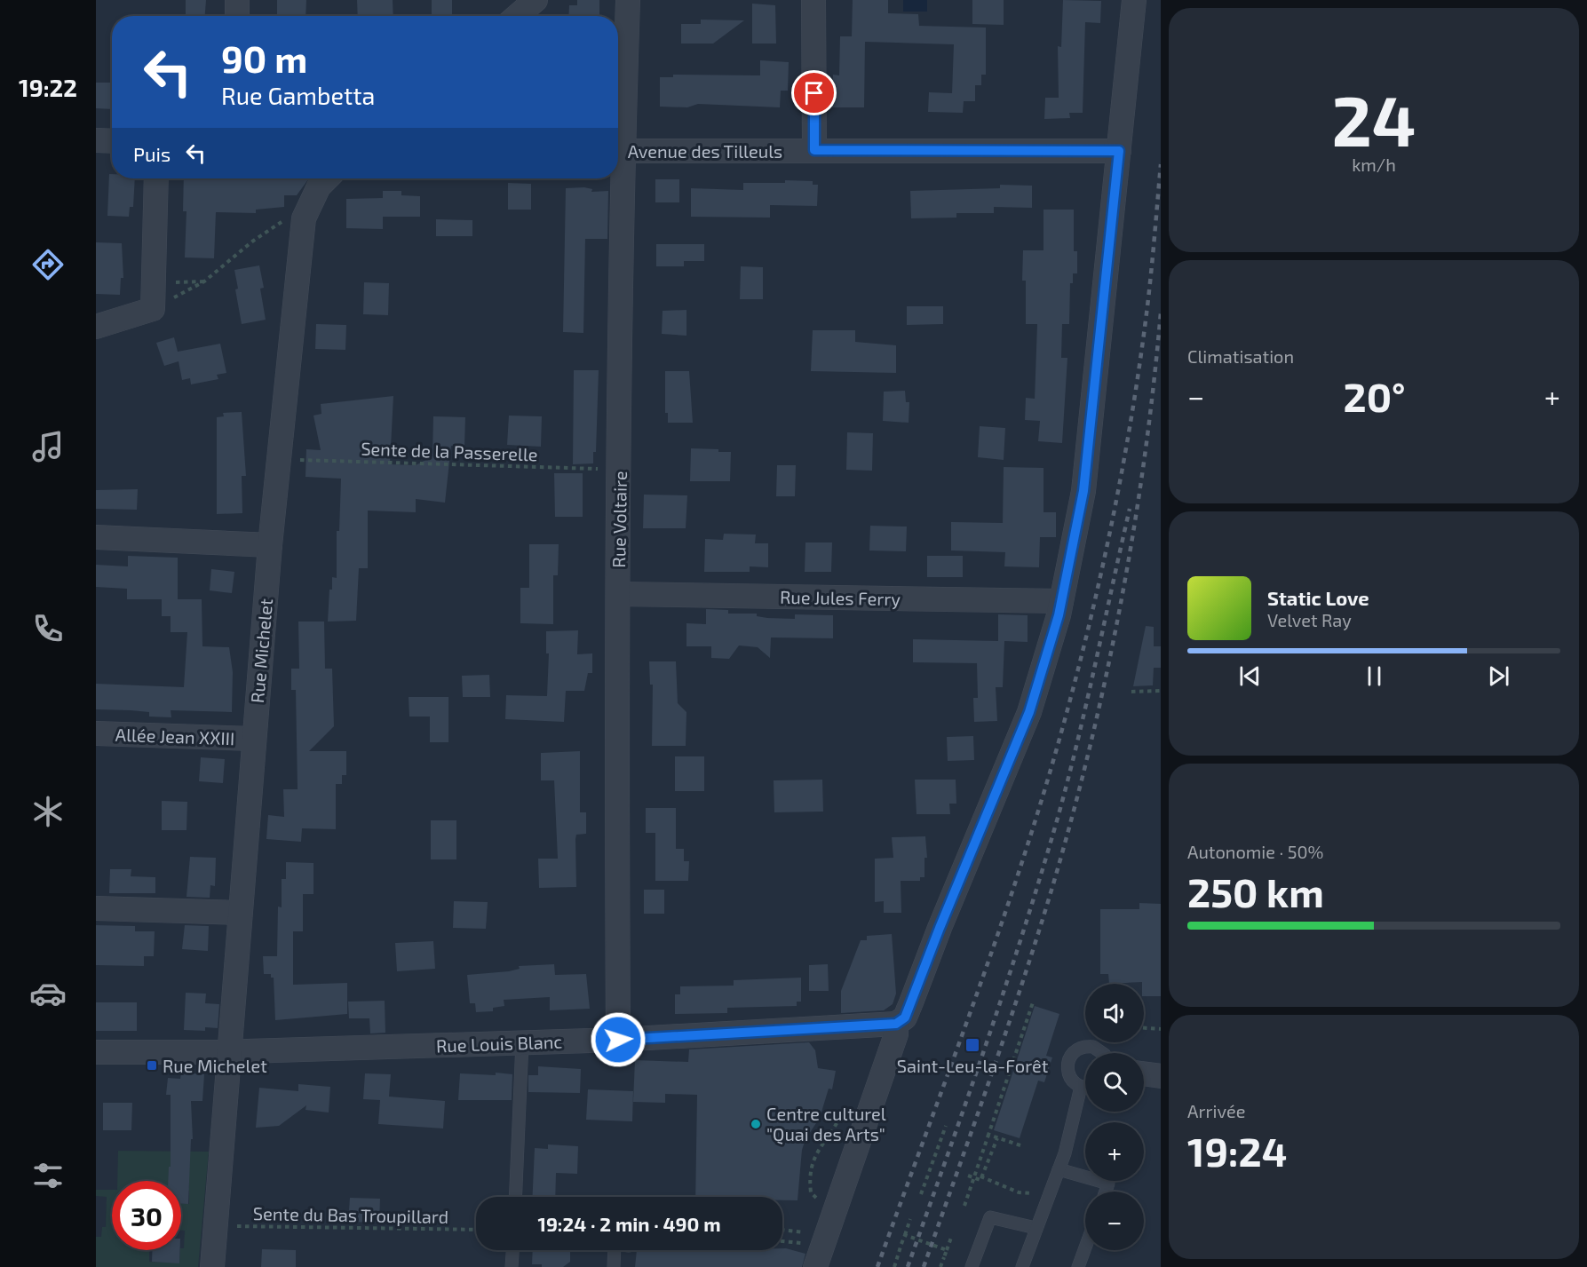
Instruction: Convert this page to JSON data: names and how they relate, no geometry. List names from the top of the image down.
{
  "streets": {
    "street": [
      "Avenue des Tilleuls",
      "Rue Voltaire",
      "Rue Jules Ferry",
      "Rue Michelet",
      "Allée Jean XXIII",
      "Rue Louis Blanc"
    ],
    "path": ["Sente de la Passerelle", "Sente du Bas Troupillard"]
  },
  "crossings": [
    ["Sente de la Passerelle", "Rue Voltaire"],
    ["Sente de la Passerelle", "Rue Michelet"],
    ["Rue Voltaire", "Rue Jules Ferry"],
    ["Rue Voltaire", "Rue Louis Blanc"],
    ["Rue Michelet", "Allée Jean XXIII"],
    ["Rue Michelet", "Rue Louis Blanc"],
    ["Rue Michelet", "Sente du Bas Troupillard"]
  ],
  "places": {
    "transit": ["Saint-Leu-la-Forêt", "Rue Michelet"],
    "other": ["Centre culturel \"Quai des Arts\""]
  },
  "page": {
    "tabs": "19:22",
    "tile": [
      ["24", "km/h"],
      "Climatisation",
      ["Autonomie · 50%", "250 km"],
      ["Arrivée", "19:24"]
    ],
    "turn": ["90 m", "Rue Gambetta"],
    "then": "Puis",
    "heat": ["−", "20°", "+"],
    "song": ["Static Love", "Velvet Ray"],
    "map_buttons": ["+", "−"],
    "limit": "30",
    "trip": "19:24 · 2 min · 490 m"
  }
}
